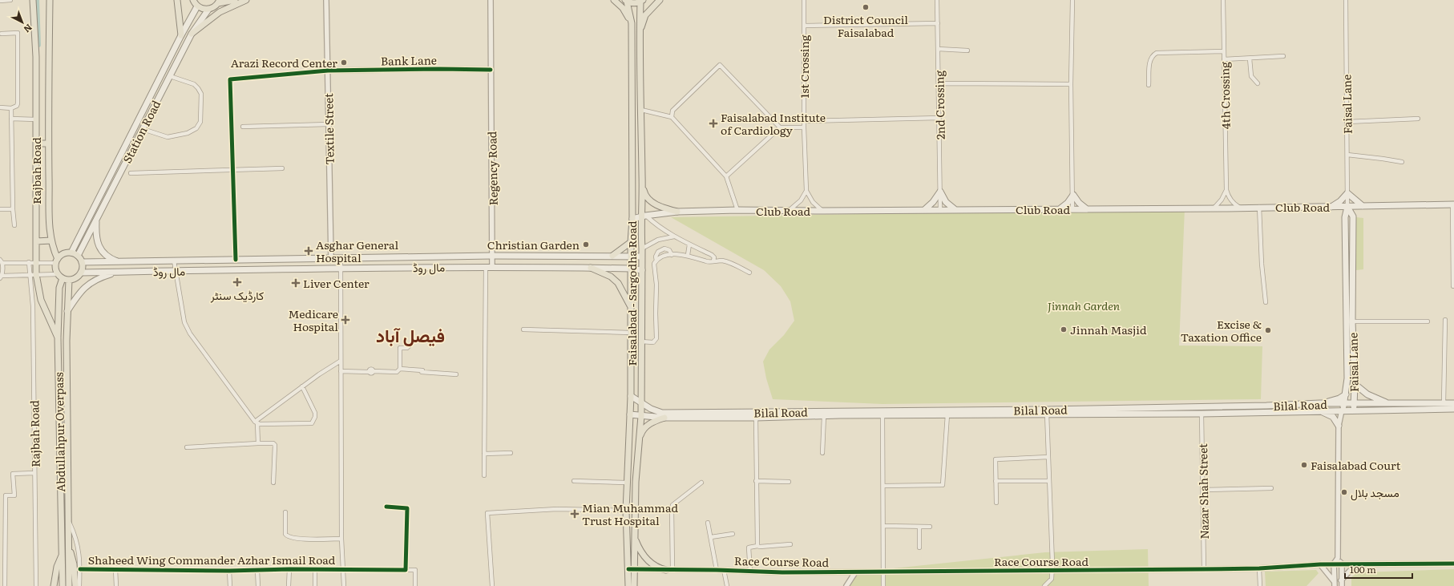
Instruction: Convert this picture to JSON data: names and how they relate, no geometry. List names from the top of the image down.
{
  "streets": {
    "main road": [
      "Faisal Lane",
      "Station Road",
      "Rajbah Road",
      "Club Road",
      "مال روڈ",
      "Faisalabad - Sargodha Road",
      "Bilal Road",
      "Abdullahpur Overpass"
    ],
    "street": [
      "Bank Lane",
      "1st Crossing",
      "4th Crossing",
      "2nd Crossing",
      "Textile Street",
      "Regency Road",
      "Nazar Shah Street",
      "Shaheed Wing Commander Azhar Ismail Road",
      "Race Course Road"
    ]
  },
  "crossings": [
    ["Bank Lane", "Textile Street"],
    ["Bank Lane", "Regency Road"],
    ["Faisal Lane", "Club Road"],
    ["Faisal Lane", "Bilal Road"],
    ["2nd Crossing", "Club Road"],
    ["Textile Street", "مال روڈ"],
    ["Station Road", "Rajbah Road"],
    ["Station Road", "مال روڈ"],
    ["Station Road", "Abdullahpur Overpass"],
    ["Regency Road", "مال روڈ"],
    ["Rajbah Road", "مال روڈ"],
    ["Rajbah Road", "Abdullahpur Overpass"],
    ["Club Road", "Faisalabad - Sargodha Road"],
    ["مال روڈ", "Faisalabad - Sargodha Road"],
    ["مال روڈ", "Abdullahpur Overpass"],
    ["مال روڈ", "Shaheed Wing Commander Azhar Ismail Road"],
    ["Faisalabad - Sargodha Road", "Bilal Road"],
    ["Faisalabad - Sargodha Road", "Race Course Road"],
    ["Bilal Road", "Nazar Shah Street"],
    ["Nazar Shah Street", "Race Course Road"]
  ],
  "districts": ["فیصل آباد"],
  "parks": ["Jinnah Garden"],
  "places": {
    "other": [
      "District Council Faisalabad",
      "Arazi Record Center",
      "Christian Garden",
      "Jinnah Masjid",
      "Excise & Taxation Office",
      "Faisalabad Court",
      "مسجد بلال"
    ],
    "health": [
      "Faisalabad Institute of Cardiology",
      "Asghar General Hospital",
      "کارڈیک سنٹر",
      "Liver Center",
      "Medicare Hospital",
      "Mian Muhammad Trust Hospital"
    ]
  },
  "scale_bar": "100 m",
  "north": "bottom right"
}
